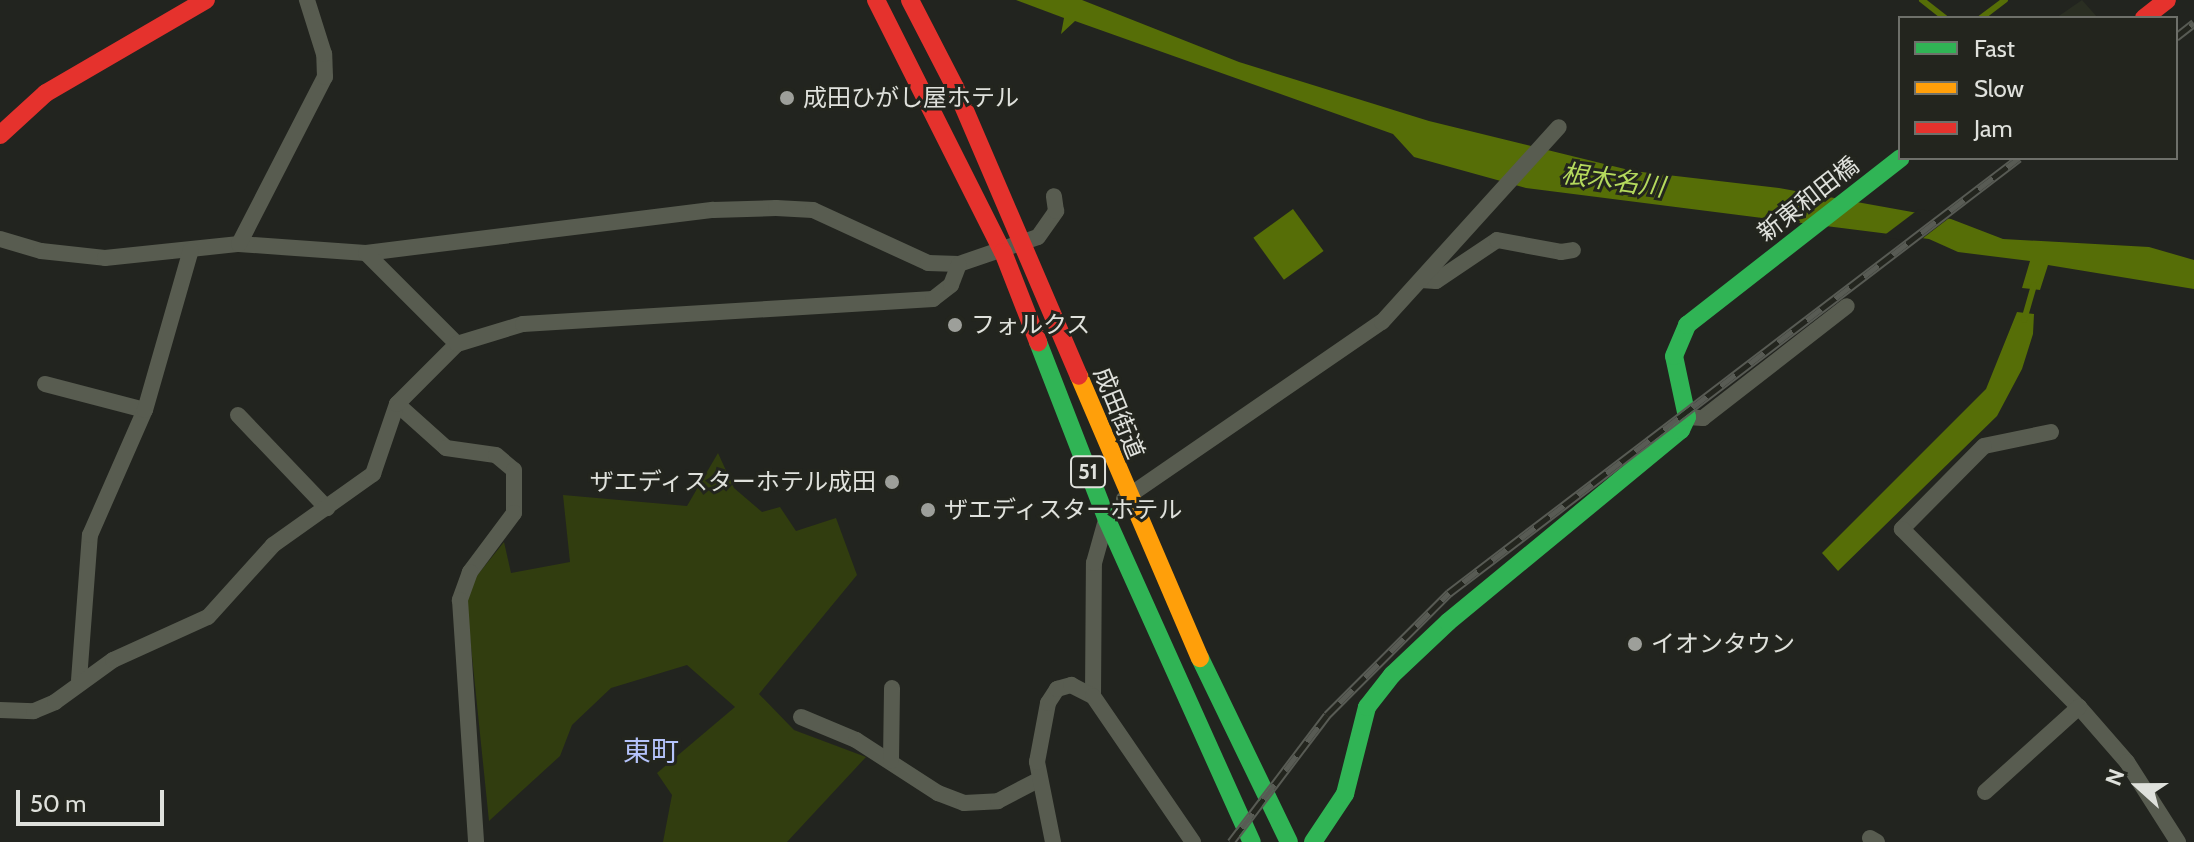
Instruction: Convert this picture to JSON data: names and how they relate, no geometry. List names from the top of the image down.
{
  "streets": {
    "main road": ["新東和田橋", "成田街道", "51"]
  },
  "districts": ["東町"],
  "water": ["根木名川"],
  "places": [
    "成田ひがし屋ホテル",
    "フォルクス",
    "ザエディスターホテル成田",
    "ザエディスターホテル",
    "イオンタウン"
  ],
  "legend": ["Fast", "Slow", "Jam"],
  "scale_bar": "50 m",
  "north": "left"
}
